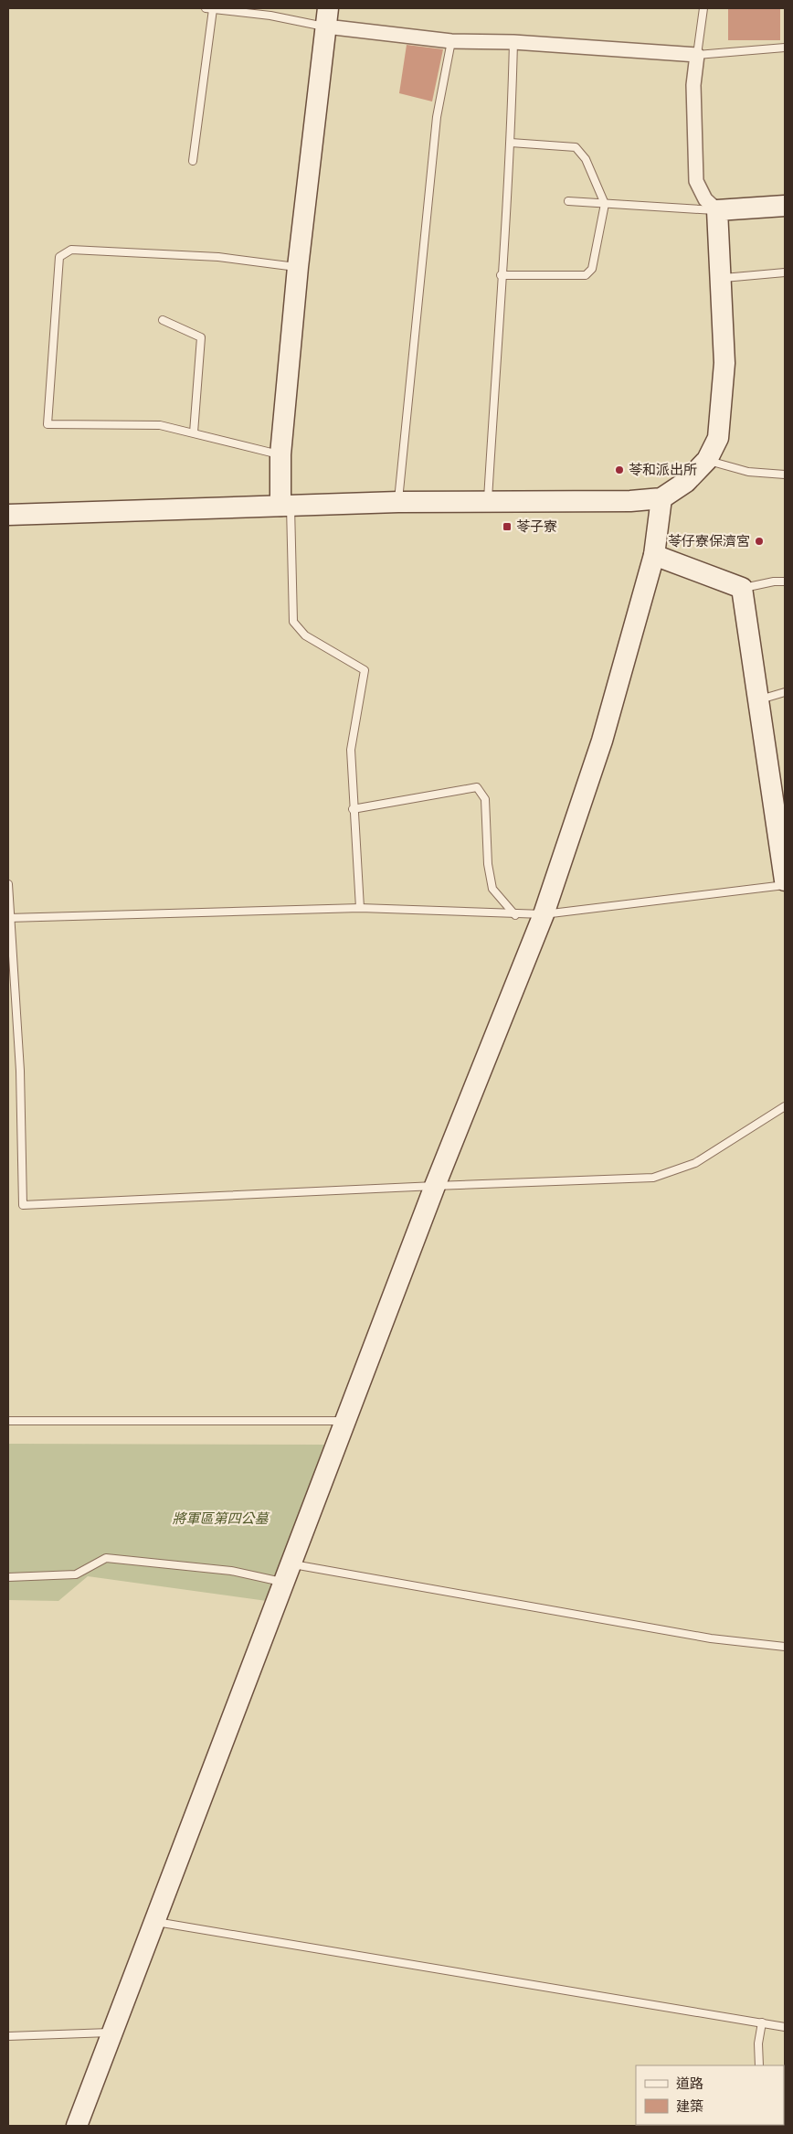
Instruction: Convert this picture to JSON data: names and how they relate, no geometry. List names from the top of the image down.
{
  "parks": ["將軍區第四公墓"],
  "places": {
    "other": ["苓和派出所", "苓仔寮保濟宮"],
    "transit": ["苓子寮"]
  },
  "legend": ["道路", "建築"]
}
